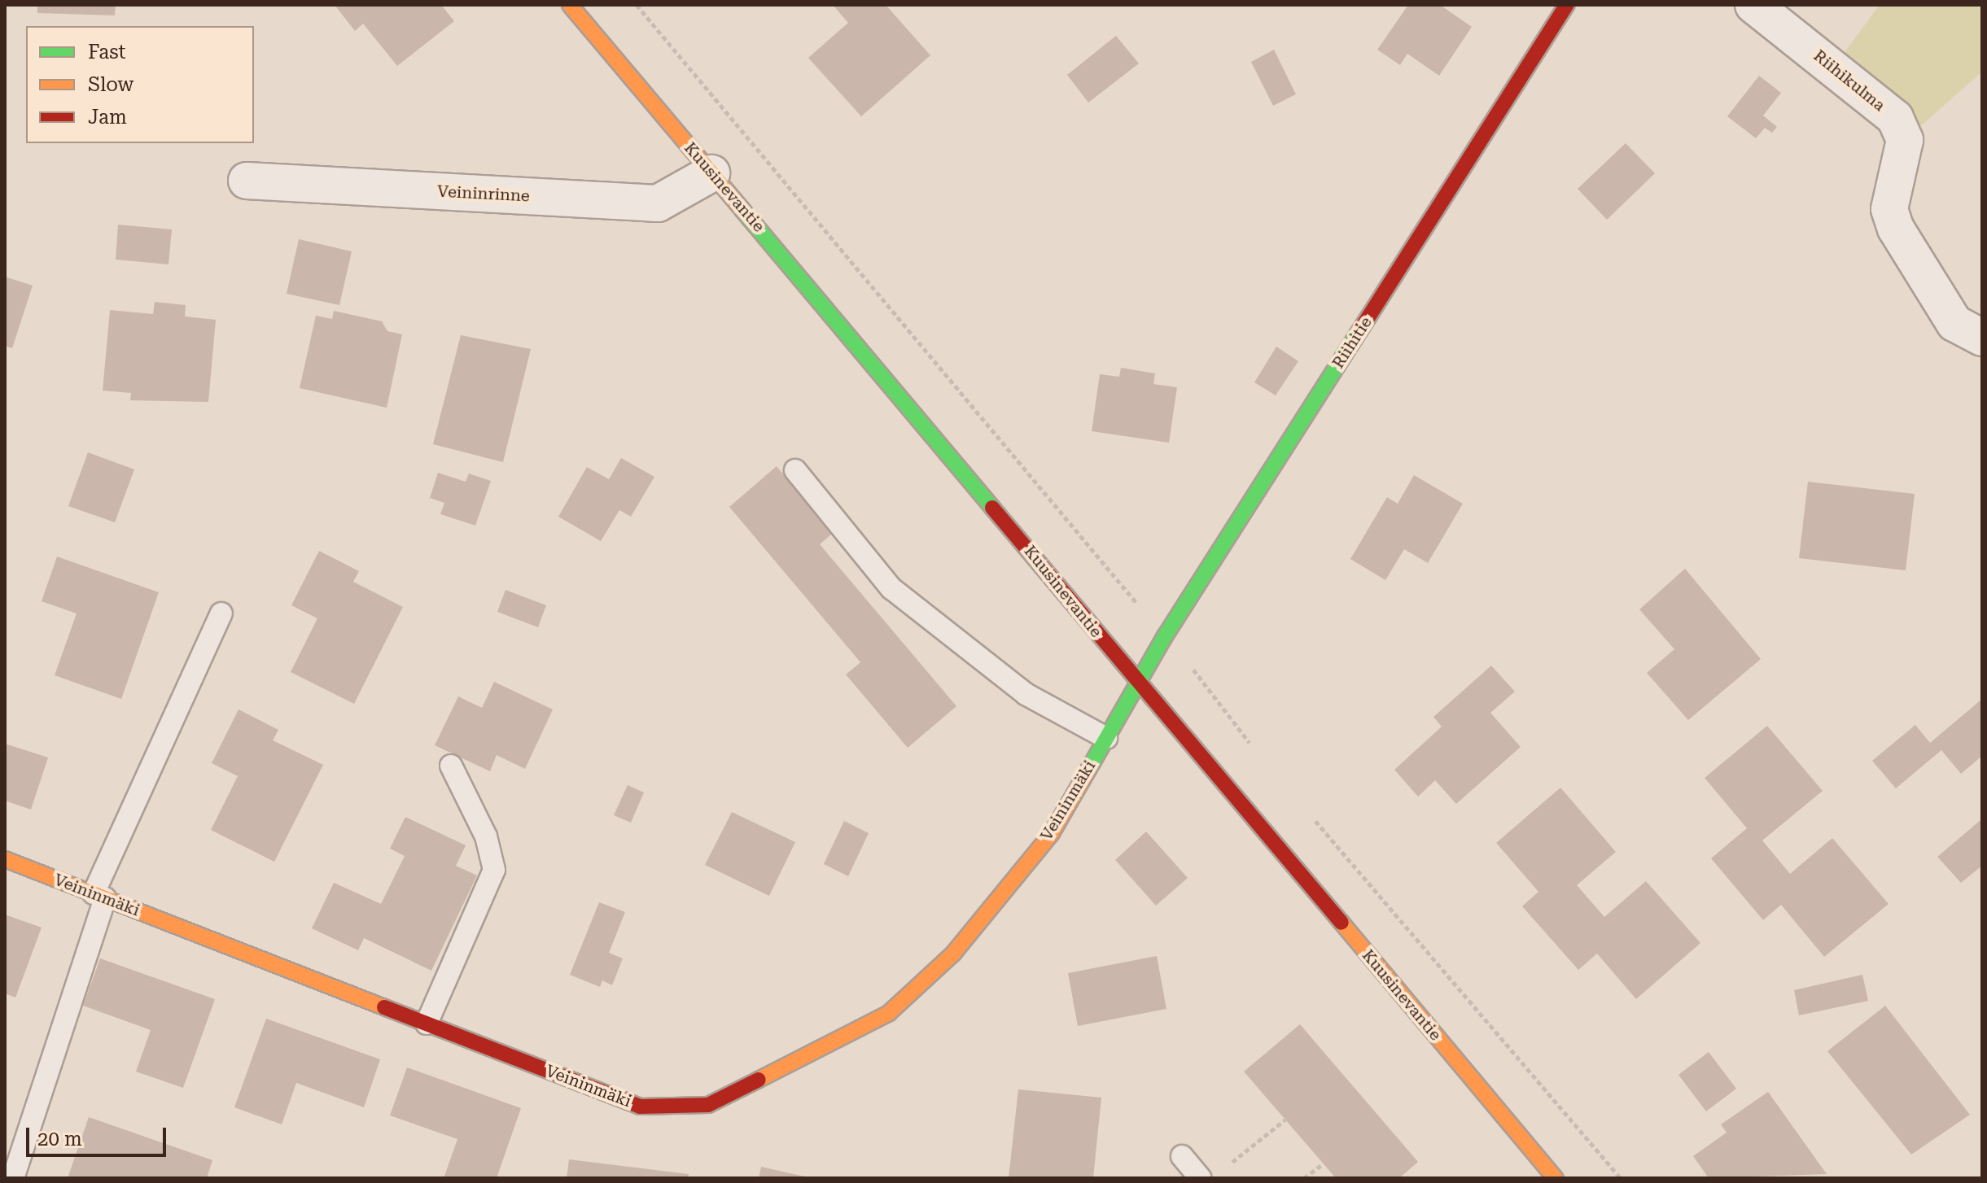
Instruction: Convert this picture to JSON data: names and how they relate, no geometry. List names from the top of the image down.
{
  "streets": {
    "street": [
      "Riihikulma",
      "Kuusinevantie",
      "Veininrinne",
      "Riihitie",
      "Veininmäki"
    ]
  },
  "crossings": [
    ["Kuusinevantie", "Veininrinne"],
    ["Kuusinevantie", "Riihitie"],
    ["Kuusinevantie", "Veininmäki"],
    ["Riihitie", "Veininmäki"]
  ],
  "legend": ["Fast", "Slow", "Jam"],
  "scale_bar": "20 m"
}
